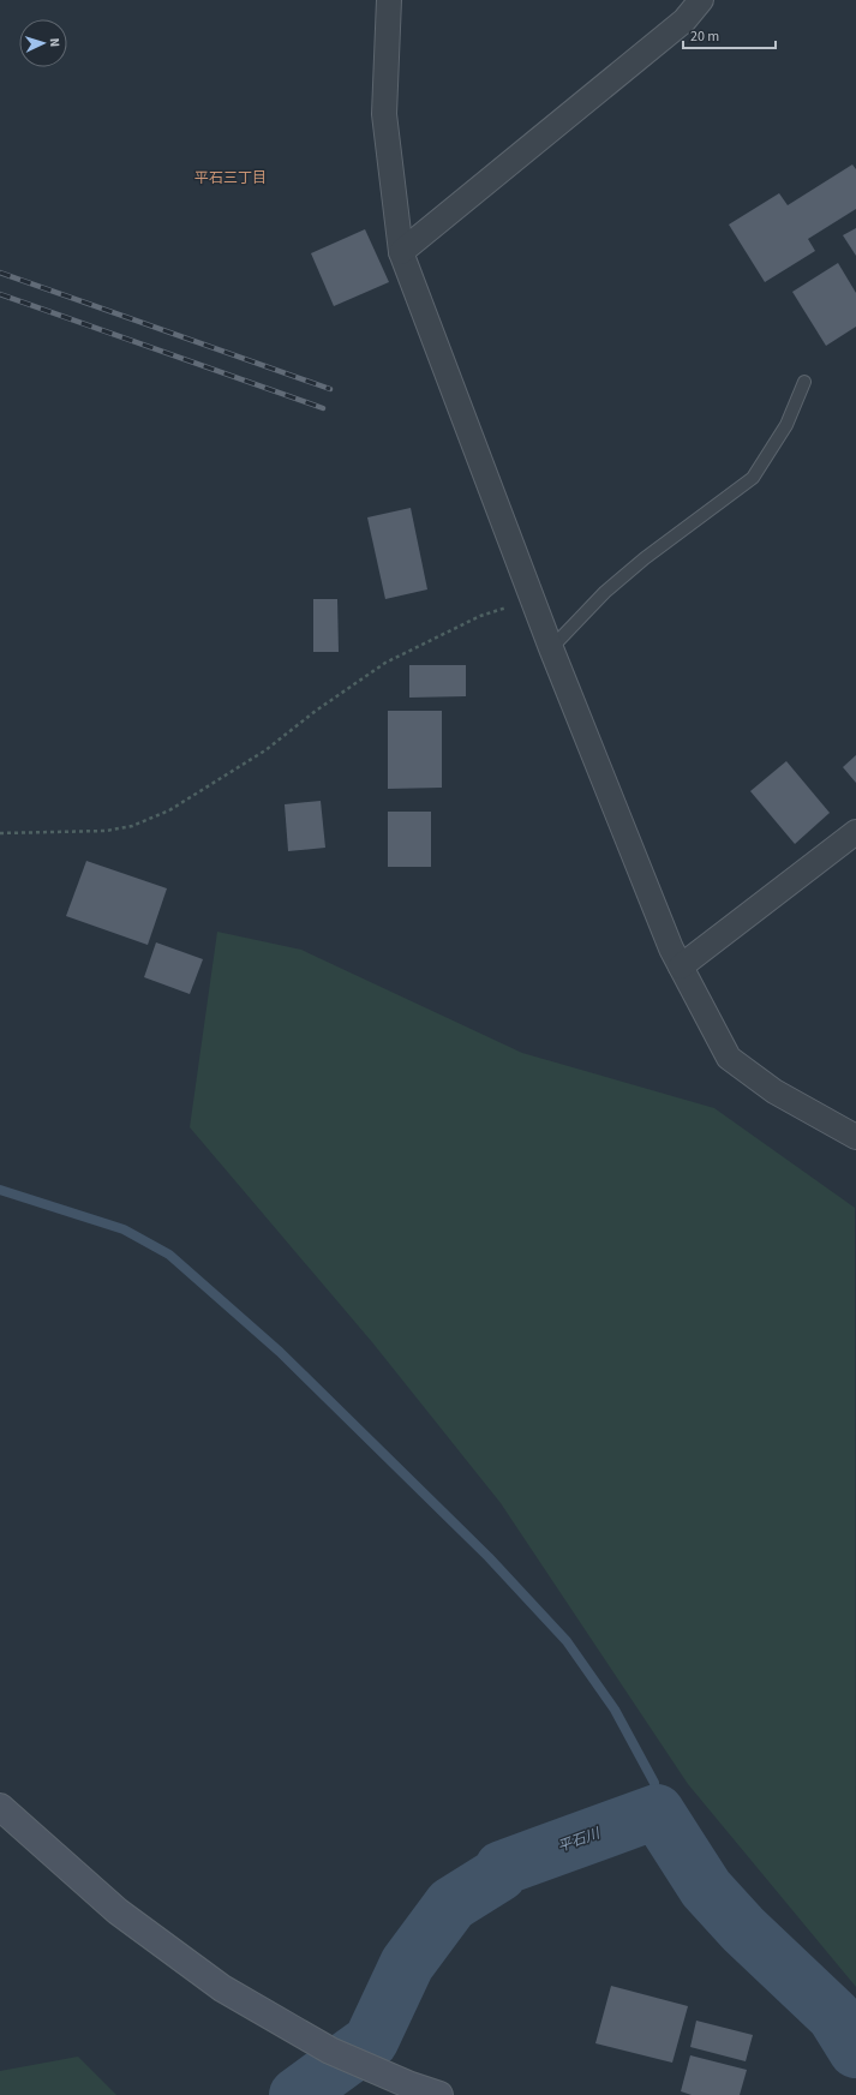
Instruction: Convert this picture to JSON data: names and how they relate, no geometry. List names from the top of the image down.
{
  "districts": ["平石三丁目"],
  "water": ["平石川"],
  "scale_bar": "20 m",
  "north": "right"
}
